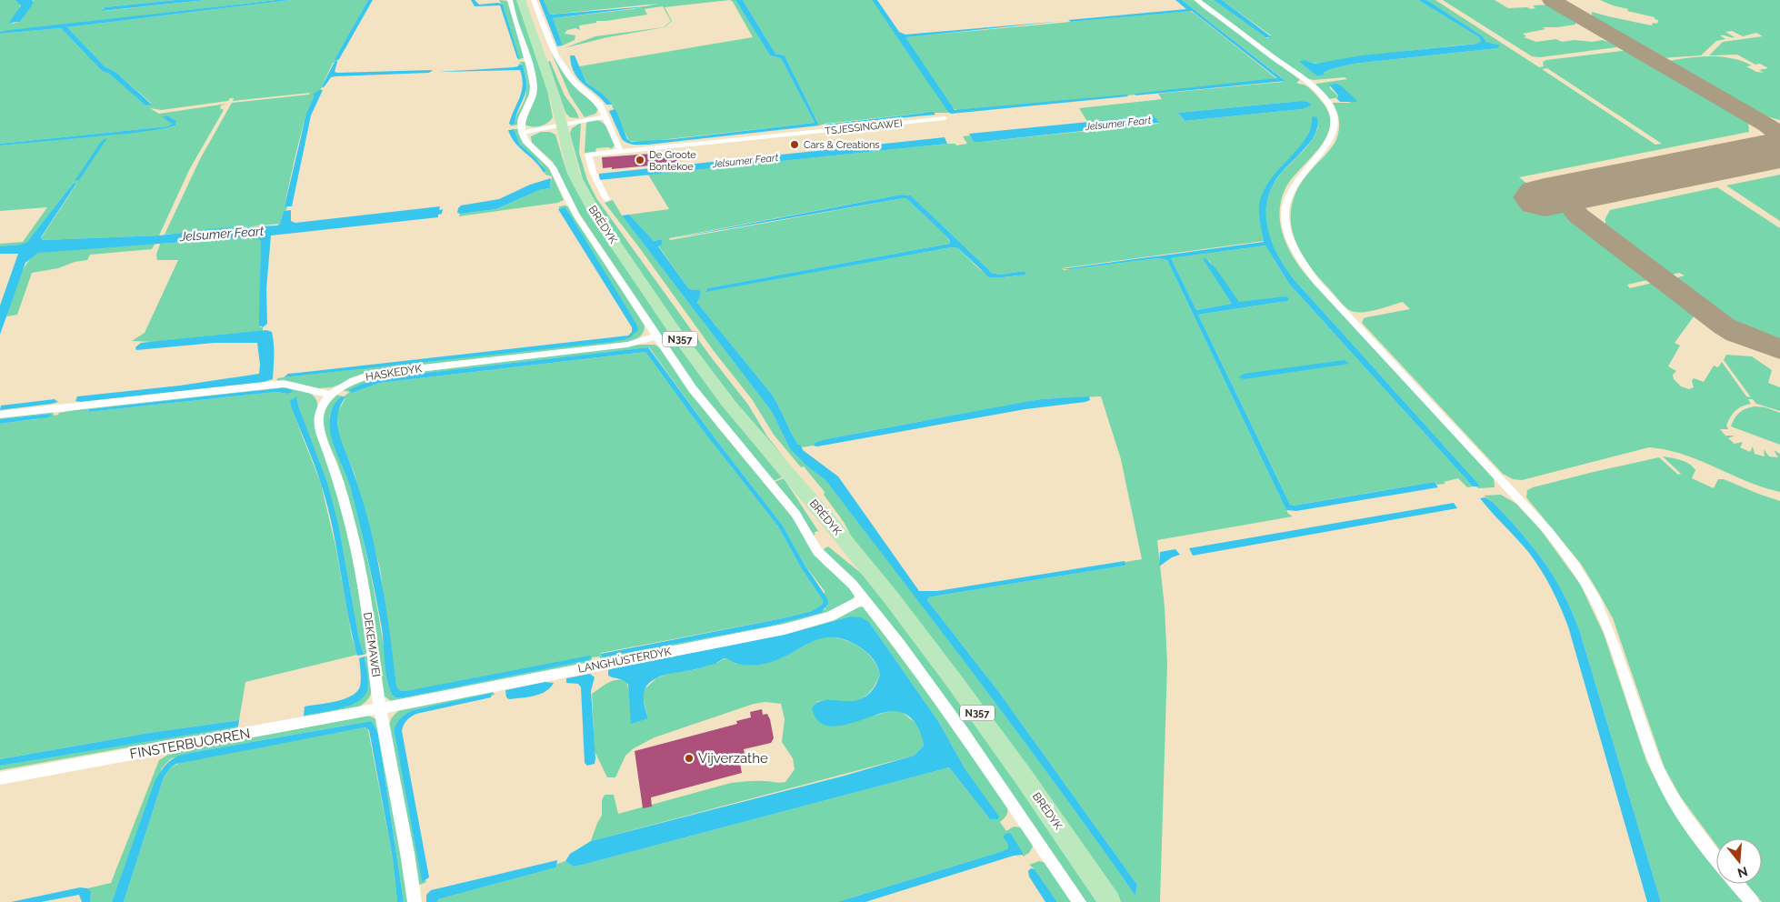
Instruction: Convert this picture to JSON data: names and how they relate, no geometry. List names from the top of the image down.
{
  "streets": {
    "main road": ["BRÉDYK", "N357"],
    "street": [
      "TSJESSINGAWEI",
      "HASKEDYK",
      "DEKEMAWEI",
      "LANGHÚSTERDYK",
      "FINSTERBUORREN"
    ]
  },
  "crossings": [
    ["TSJESSINGAWEI", "BRÉDYK"],
    ["BRÉDYK", "N357"],
    ["BRÉDYK", "HASKEDYK"],
    ["BRÉDYK", "LANGHÚSTERDYK"],
    ["HASKEDYK", "DEKEMAWEI"],
    ["DEKEMAWEI", "LANGHÚSTERDYK"],
    ["DEKEMAWEI", "FINSTERBUORREN"],
    ["LANGHÚSTERDYK", "FINSTERBUORREN"]
  ],
  "water": ["Jelsumer Feart"],
  "places": ["Cars & Creations", "De Groote Bontekoe", "Vijverzathe"],
  "north": "bottom"
}
